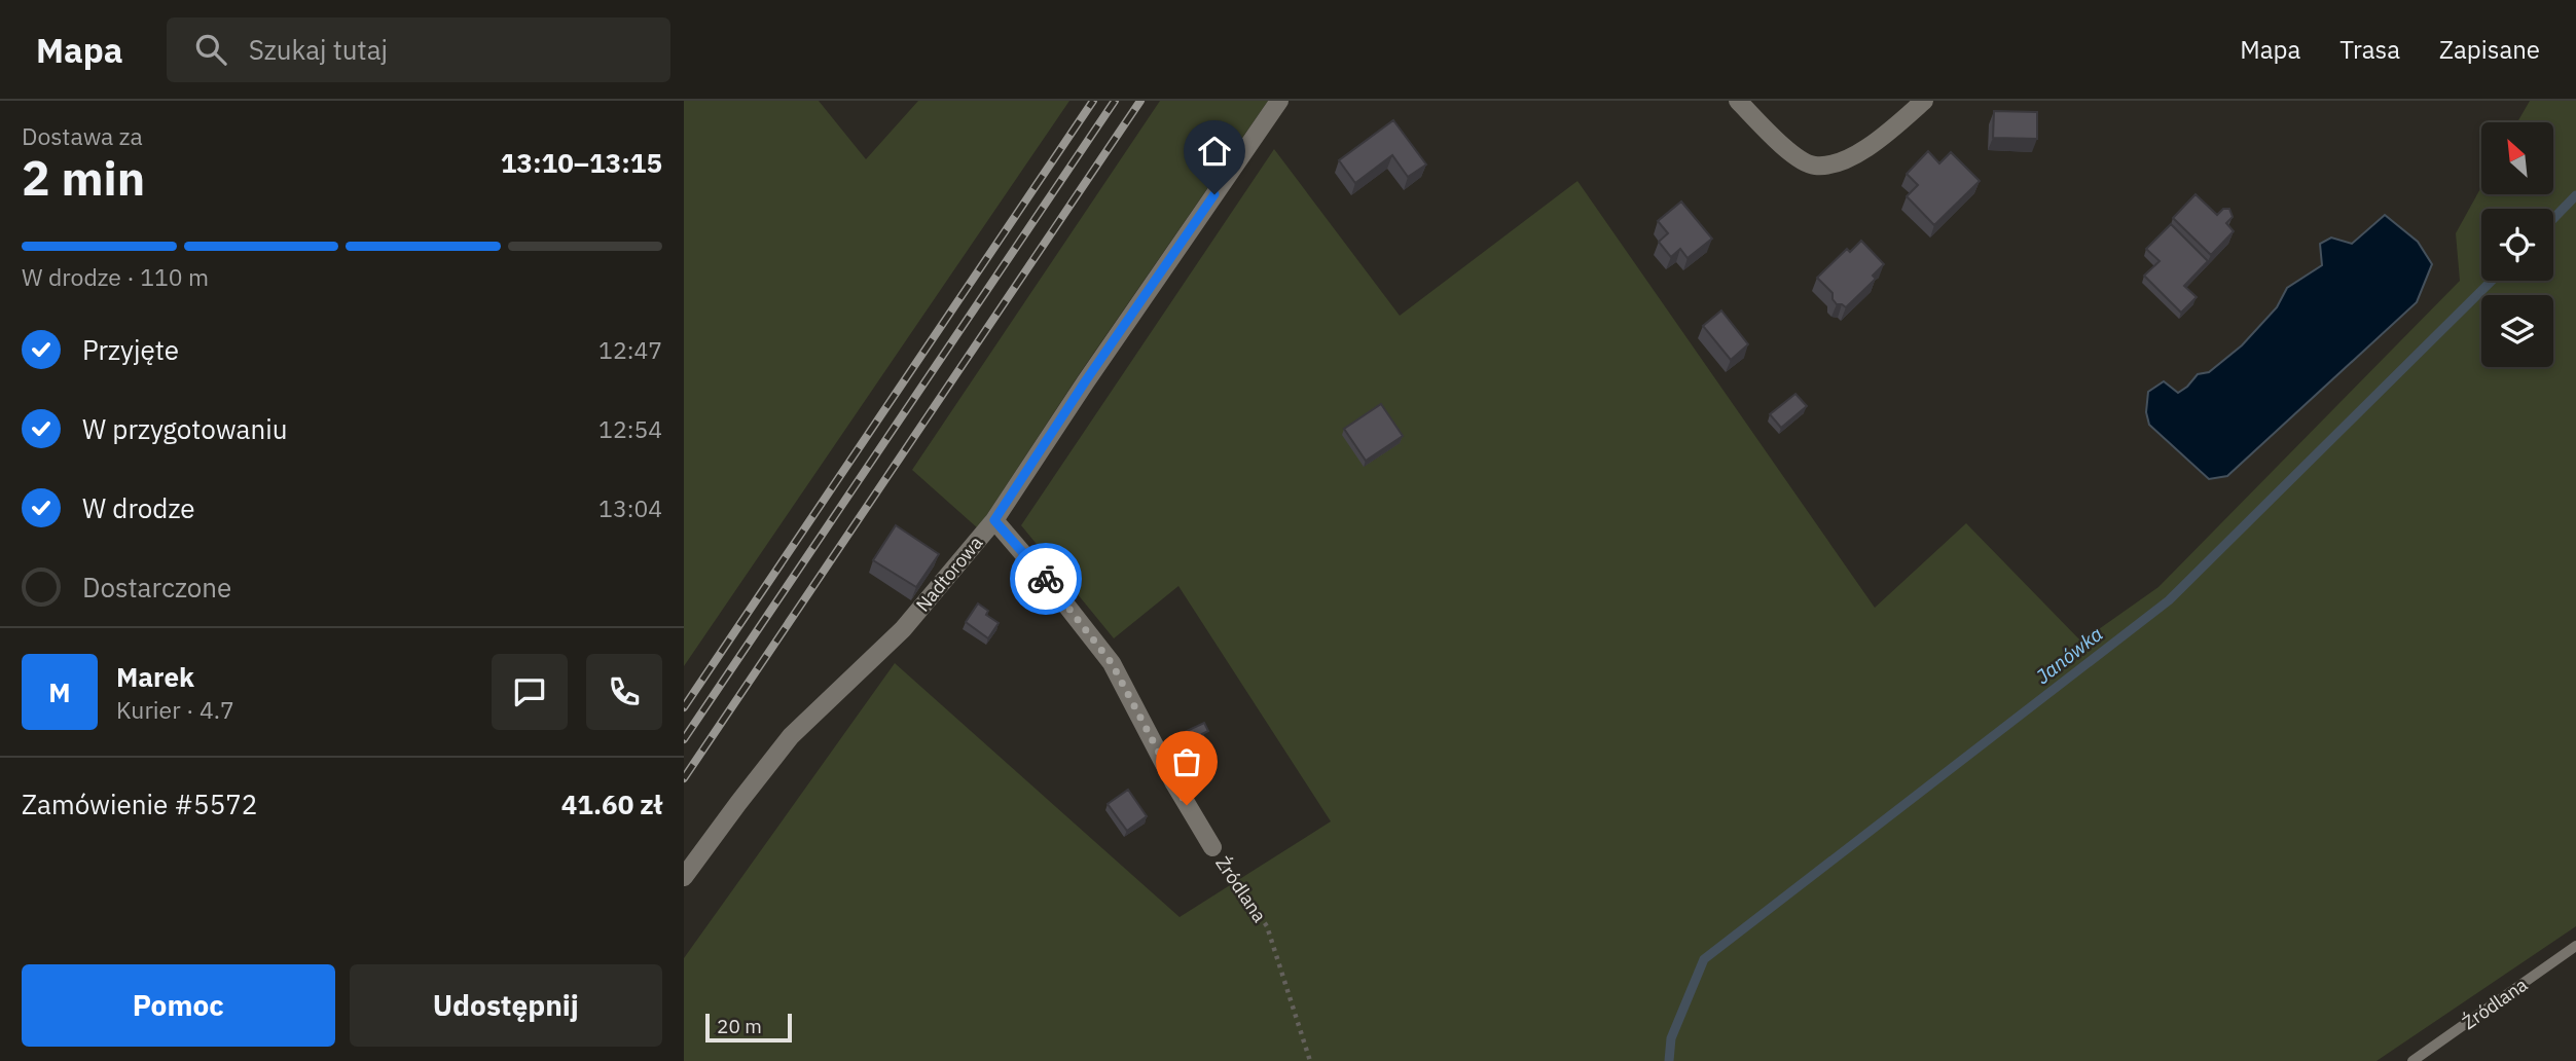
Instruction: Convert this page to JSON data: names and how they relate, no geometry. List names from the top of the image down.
{
  "streets": {
    "street": ["Nadtorowa", "Źródlana"]
  },
  "crossings": [
    ["Nadtorowa", "Źródlana"]
  ],
  "water": ["Janówka"],
  "scale_bar": "20 m",
  "north": "top left",
  "page": {
    "header": "Mapa",
    "search": "Szukaj tutaj",
    "nav": ["Mapa", "Trasa", "Zapisane"],
    "heading": ["2 min", "Dostawa za", "13:10–13:15"],
    "panel": [
      "Marek",
      "Kurier · 4.7",
      "Zamówienie #5572",
      "41.60 zł"
    ],
    "bar": "W drodze · 110 m",
    "list": [
      ["Przyjęte", "12:47"],
      ["W przygotowaniu", "12:54"],
      ["W drodze", "13:04"],
      "Dostarczone"
    ],
    "round": "M",
    "buttons": ["Pomoc", "Udostępnij"],
    "scale": "20 m"
  }
}
